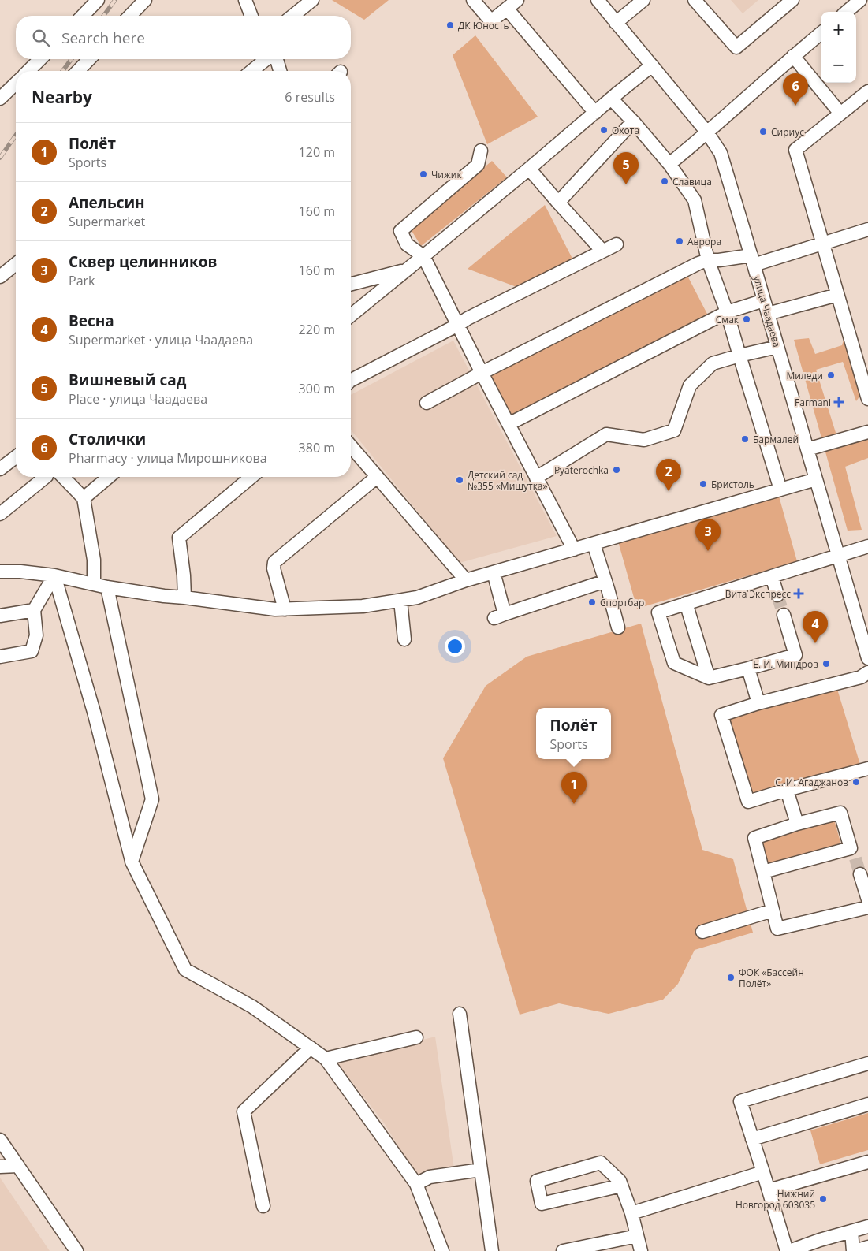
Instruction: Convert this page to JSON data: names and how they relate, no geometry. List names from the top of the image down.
{
  "streets": {
    "street": ["улица Чаадаева"]
  },
  "places": {
    "other": [
      "ДК Юность",
      "Охота",
      "Сириус",
      "Чижик",
      "Славица",
      "Аврора",
      "Смак",
      "Миледи",
      "Бармалей",
      "Pyaterochka",
      "Детский сад №355 «Мишутка»",
      "Бристоль",
      "Спортбар",
      "Е. И. Миндров",
      "С. И. Агаджанов",
      "ФОК «Бассейн Полёт»",
      "Нижний Новгород 603035"
    ],
    "health": ["Farmani", "Вита Экспресс"]
  },
  "page": {
    "map_buttons": ["+", "−"],
    "search": "Search here",
    "heading": ["Nearby", "6 results"],
    "pins": [
      "6",
      "5",
      "2",
      "3",
      "4",
      "1"
    ],
    "list": [
      {
        "mark": "1",
        "name": "Полёт",
        "note": "Sports",
        "value": "120 m"
      },
      {
        "mark": "2",
        "name": "Апельсин",
        "note": "Supermarket",
        "value": "160 m"
      },
      {
        "mark": "3",
        "name": "Сквер целинников",
        "note": "Park",
        "value": "160 m"
      },
      {
        "mark": "4",
        "name": "Весна",
        "note": "Supermarket · улица Чаадаева",
        "value": "220 m"
      },
      {
        "mark": "5",
        "name": "Вишневый сад",
        "note": "Place · улица Чаадаева",
        "value": "300 m"
      },
      {
        "mark": "6",
        "name": "Столички",
        "note": "Pharmacy · улица Мирошникова",
        "value": "380 m"
      }
    ],
    "popup": ["Полёт", "Sports"]
  }
}
